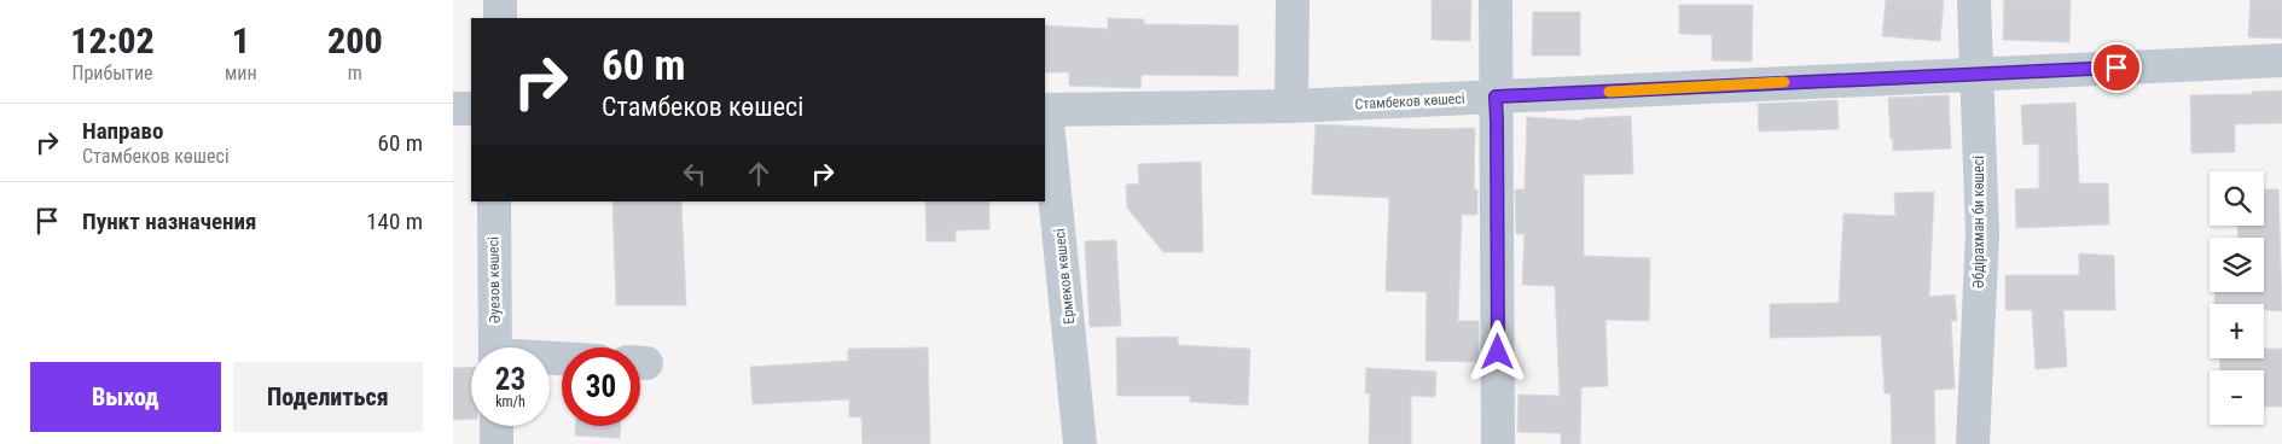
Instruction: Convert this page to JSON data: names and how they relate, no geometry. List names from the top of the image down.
{
  "streets": {
    "street": [
      "Стамбеков көшесі",
      "Әбдірахман би көшесі",
      "Ермеков көшесі",
      "Әуезов көшесі"
    ]
  },
  "crossings": [
    ["Стамбеков көшесі", "Әбдірахман би көшесі"],
    ["Стамбеков көшесі", "Ермеков көшесі"]
  ],
  "page": {
    "eta": [
      "12:02",
      "Прибытие",
      "1",
      "мин",
      "200",
      "m"
    ],
    "turn": ["60 m", "Стамбеков көшесі"],
    "list": [
      {
        "name": "Направо",
        "note": "Стамбеков көшесі",
        "value": "60 m"
      },
      {
        "name": "Пункт назначения",
        "value": "140 m"
      }
    ],
    "map_buttons": ["+", "−"],
    "speed": "23 km/h",
    "limit": "30",
    "buttons": ["Выход", "Поделиться"]
  }
}
